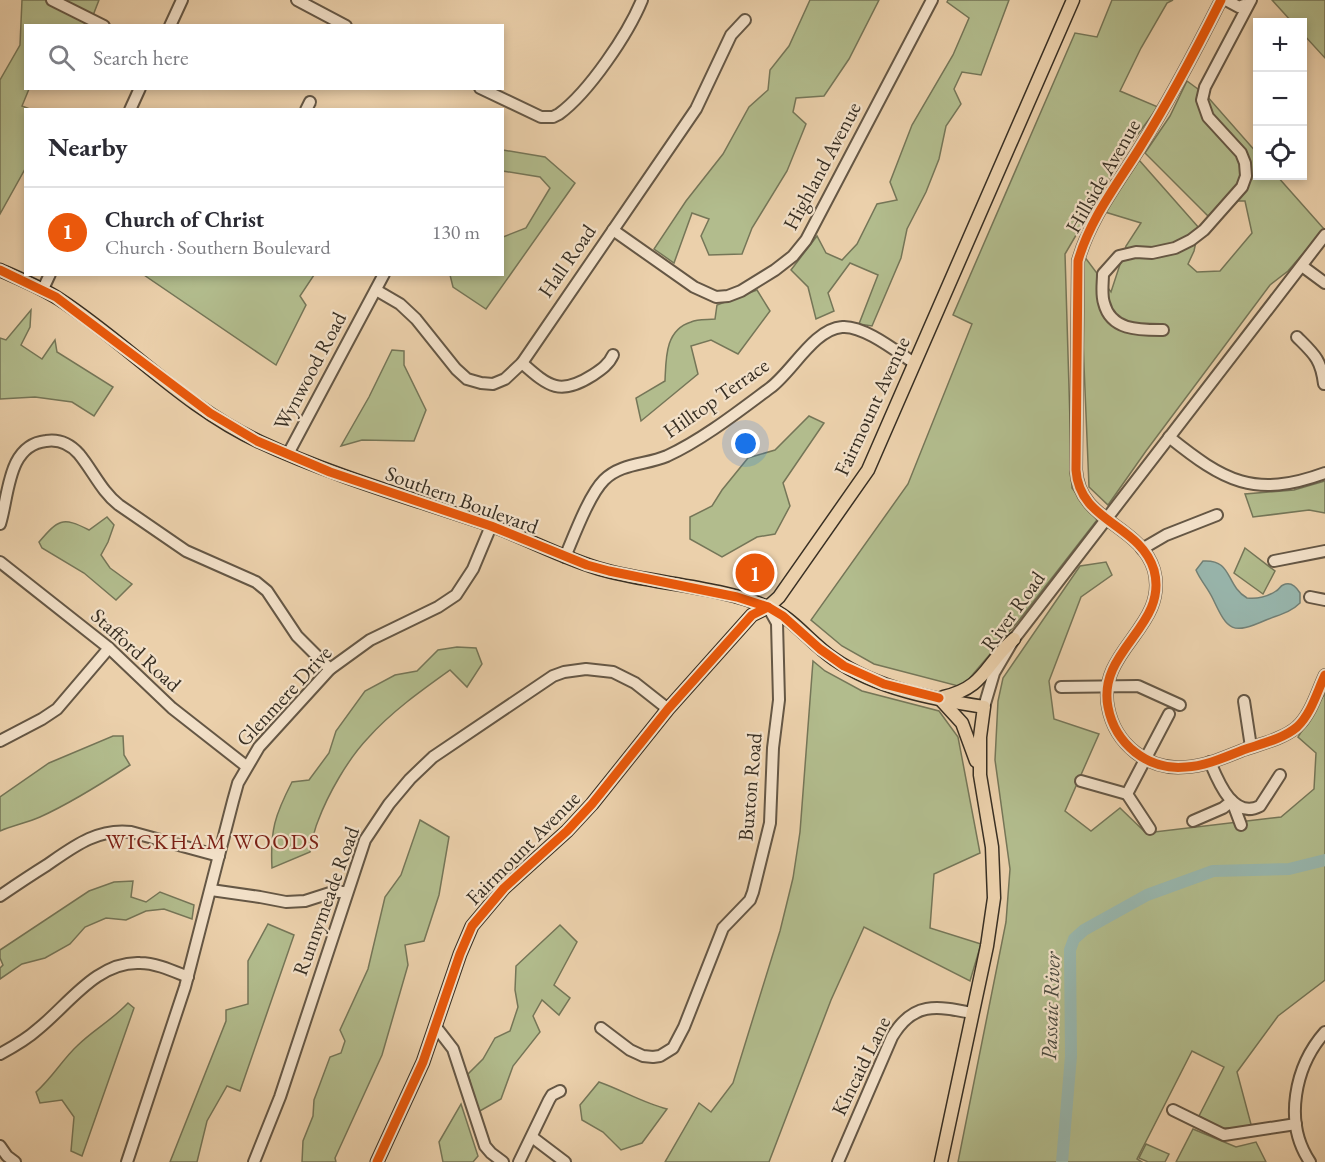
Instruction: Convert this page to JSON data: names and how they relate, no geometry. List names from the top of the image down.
{
  "streets": {
    "main road": ["Fairmount Avenue", "Southern Boulevard", "River Road"],
    "street": [
      "Highland Avenue",
      "Hillside Avenue",
      "Hall Road",
      "Wynwood Road",
      "Hilltop Terrace",
      "Stafford Road",
      "Glenmere Drive",
      "Buxton Road",
      "Runnymeade Road",
      "Kincaid Lane"
    ]
  },
  "crossings": [
    ["Highland Avenue", "Hall Road"],
    ["Hillside Avenue", "River Road"],
    ["Hall Road", "Wynwood Road"],
    ["Wynwood Road", "Southern Boulevard"],
    ["Hilltop Terrace", "Fairmount Avenue"],
    ["Hilltop Terrace", "Southern Boulevard"],
    ["Fairmount Avenue", "Southern Boulevard"],
    ["Fairmount Avenue", "Buxton Road"],
    ["Fairmount Avenue", "Runnymeade Road"],
    ["Southern Boulevard", "River Road"],
    ["Southern Boulevard", "Glenmere Drive"],
    ["Southern Boulevard", "Buxton Road"],
    ["River Road", "Kincaid Lane"],
    ["Stafford Road", "Glenmere Drive"]
  ],
  "districts": ["WICKHAM WOODS"],
  "water": ["Passaic River"],
  "page": {
    "map_buttons": ["+", "−"],
    "search": "Search here",
    "heading": "Nearby",
    "list": [
      {
        "mark": "1",
        "name": "Church of Christ",
        "note": "Church · Southern Boulevard",
        "value": "130 m"
      }
    ],
    "pins": "1"
  }
}
